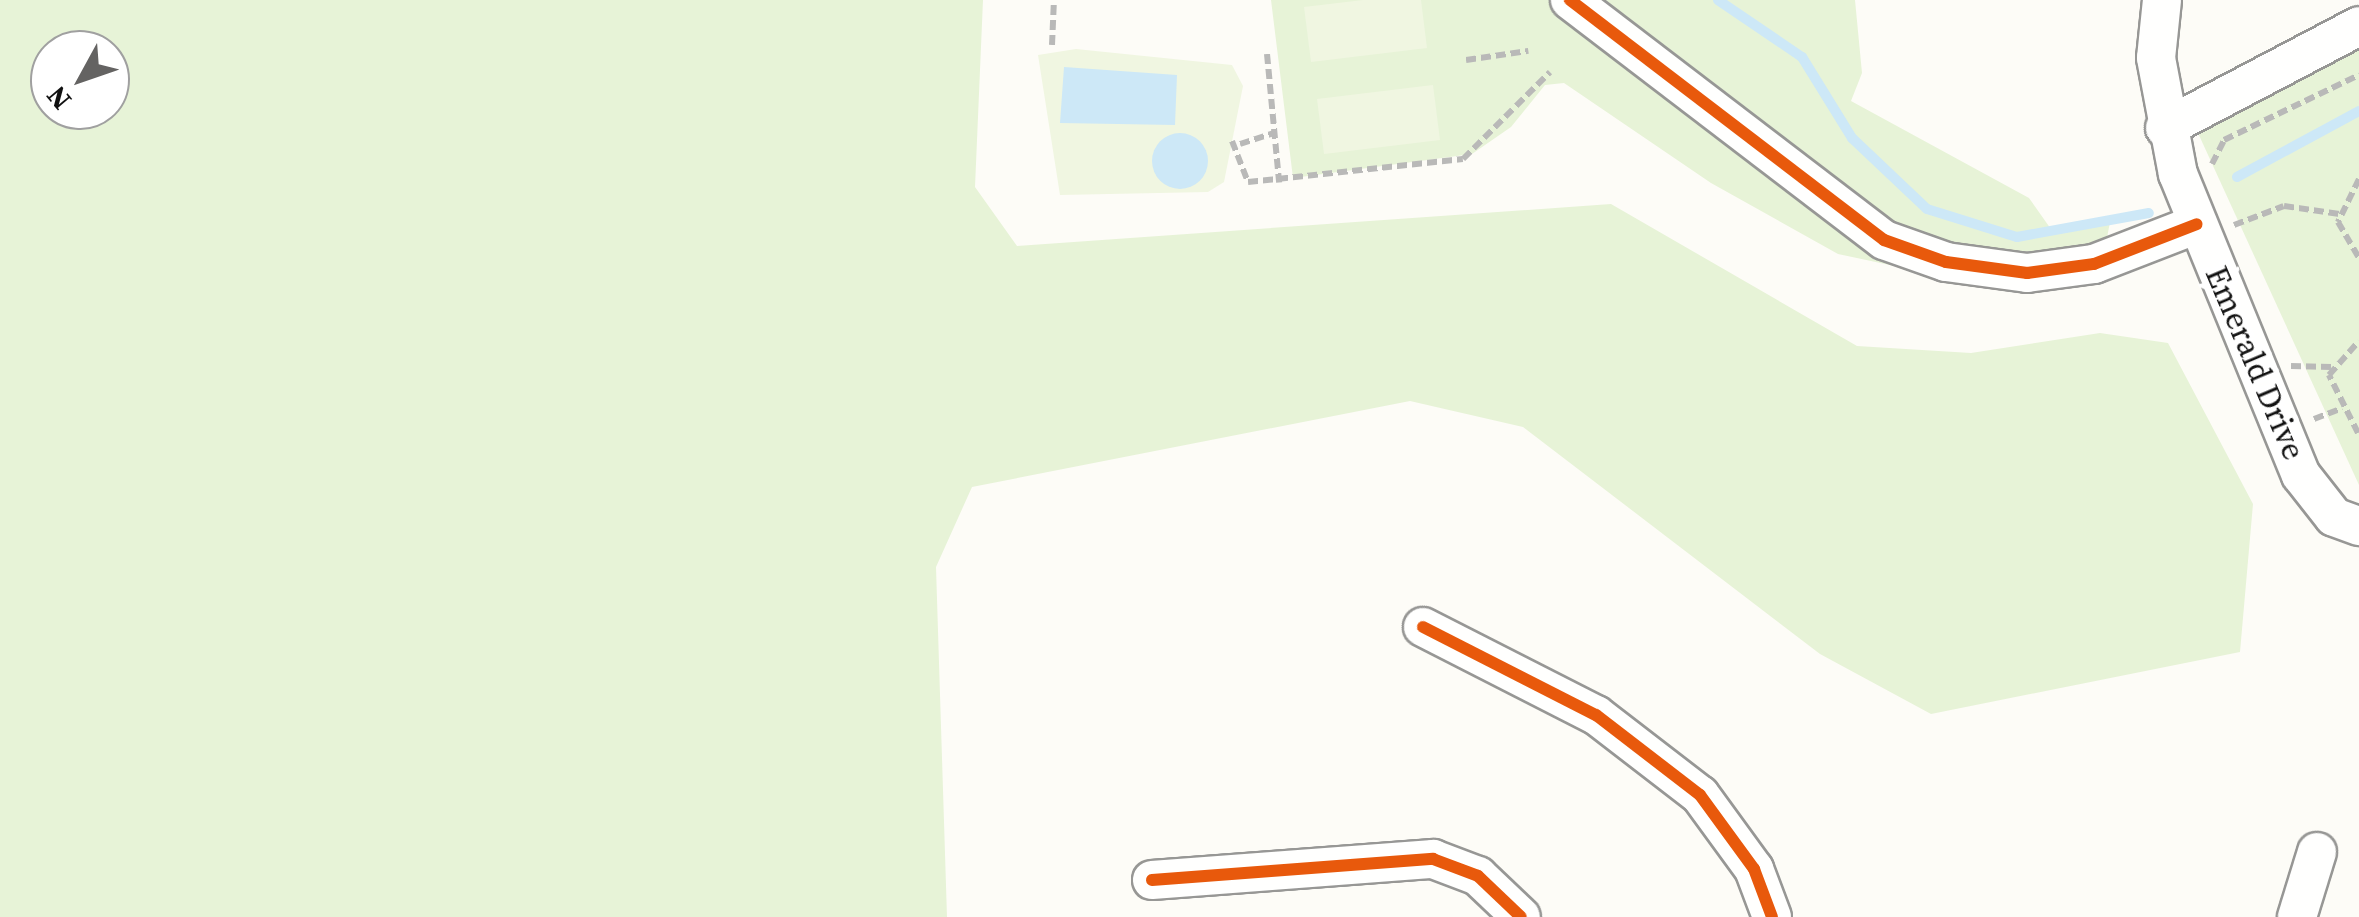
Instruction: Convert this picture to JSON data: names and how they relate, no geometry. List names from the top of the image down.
{
  "streets": {
    "street": ["Emerald Drive"]
  },
  "north": "bottom left"
}
